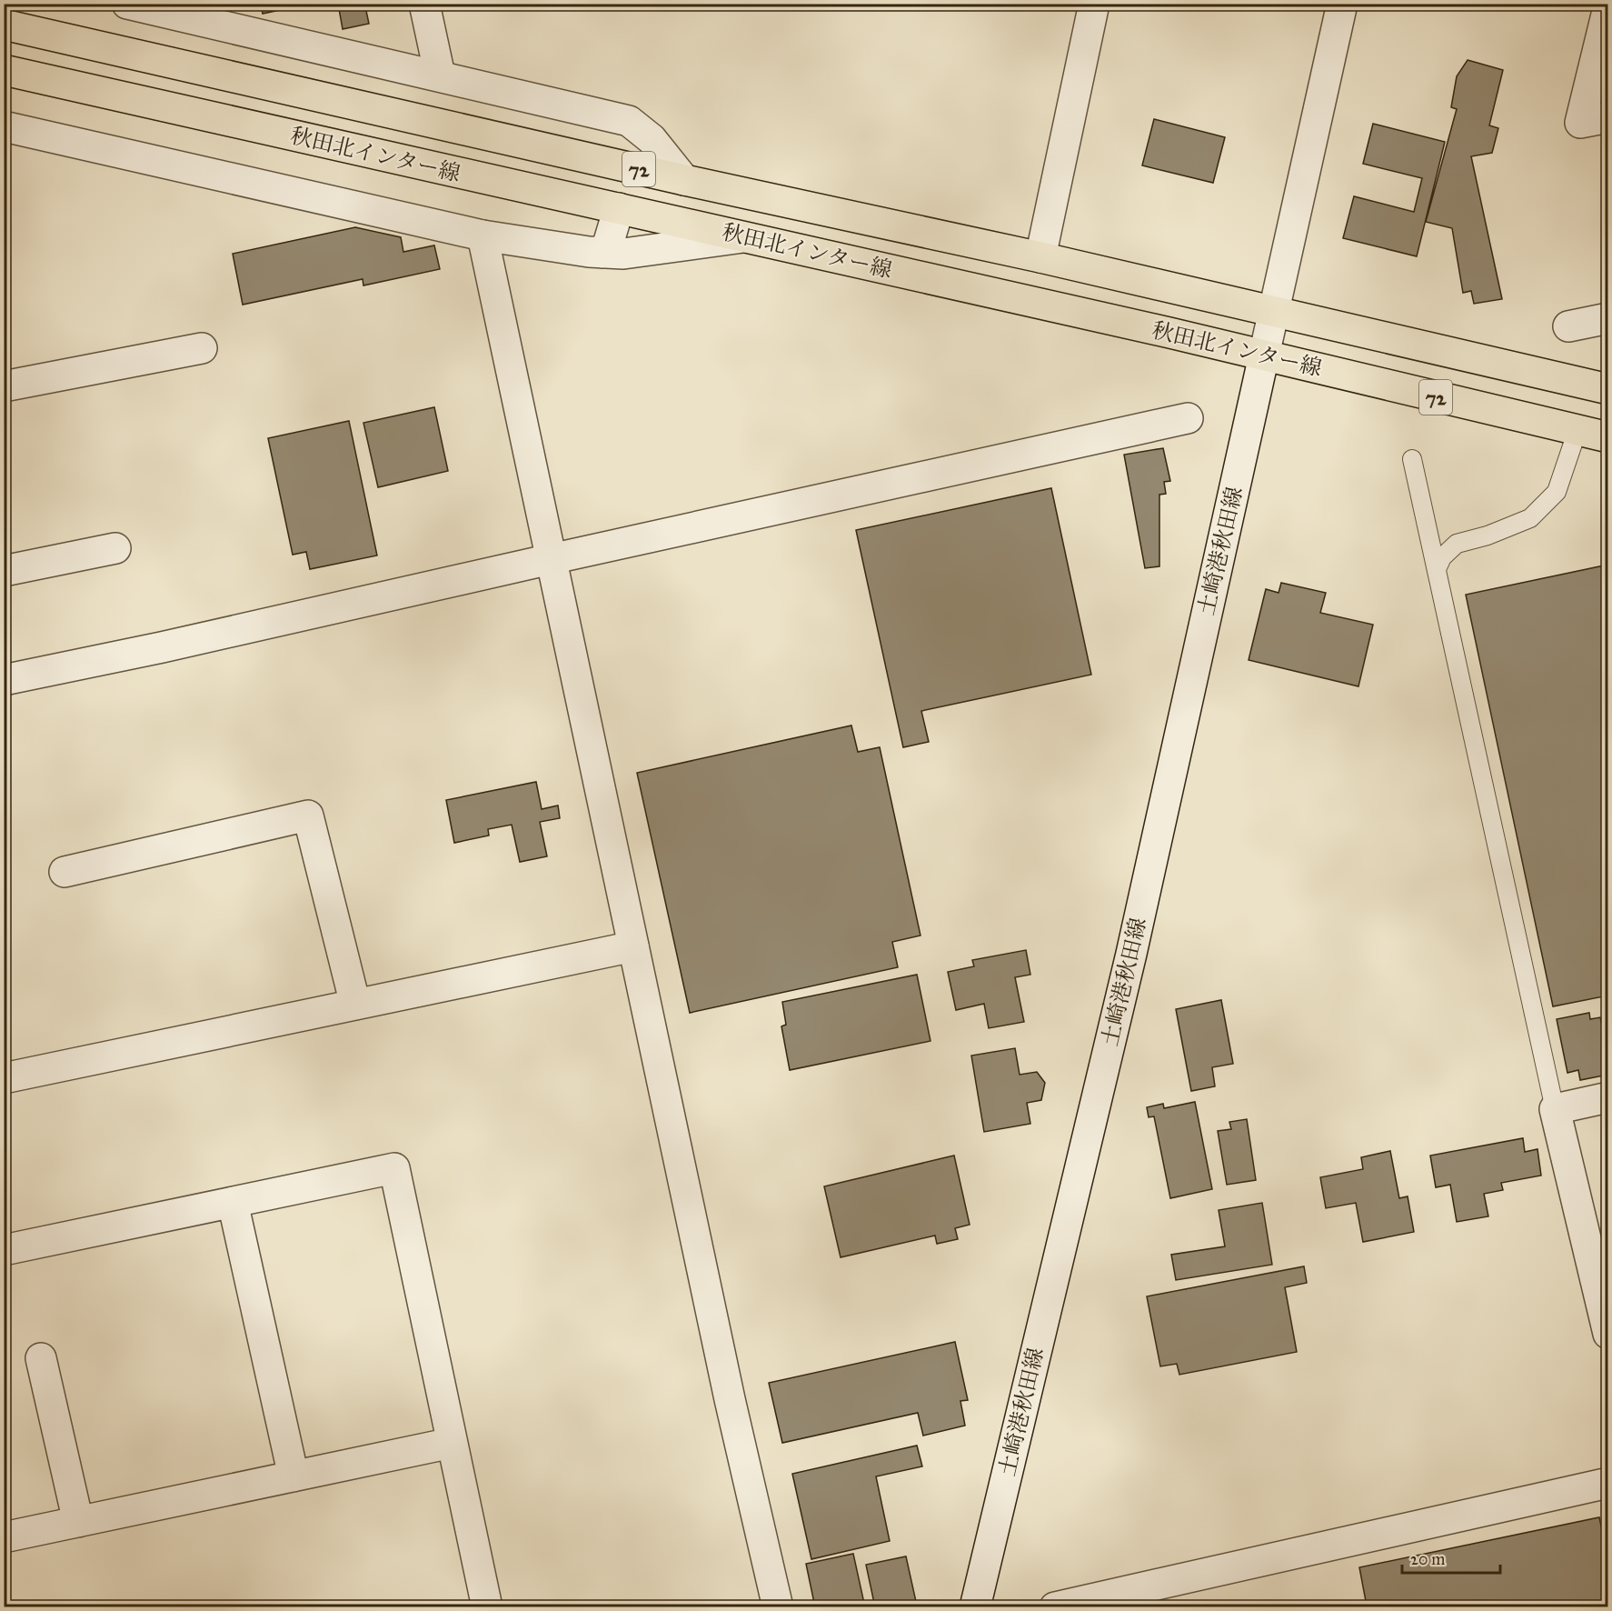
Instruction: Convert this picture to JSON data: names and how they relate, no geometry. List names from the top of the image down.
{
  "streets": {
    "main road": ["秋田北インター線", "72"],
    "street": ["土崎港秋田線"]
  },
  "crossings": [
    ["秋田北インター線", "土崎港秋田線"]
  ],
  "scale_bar": "20 m"
}
